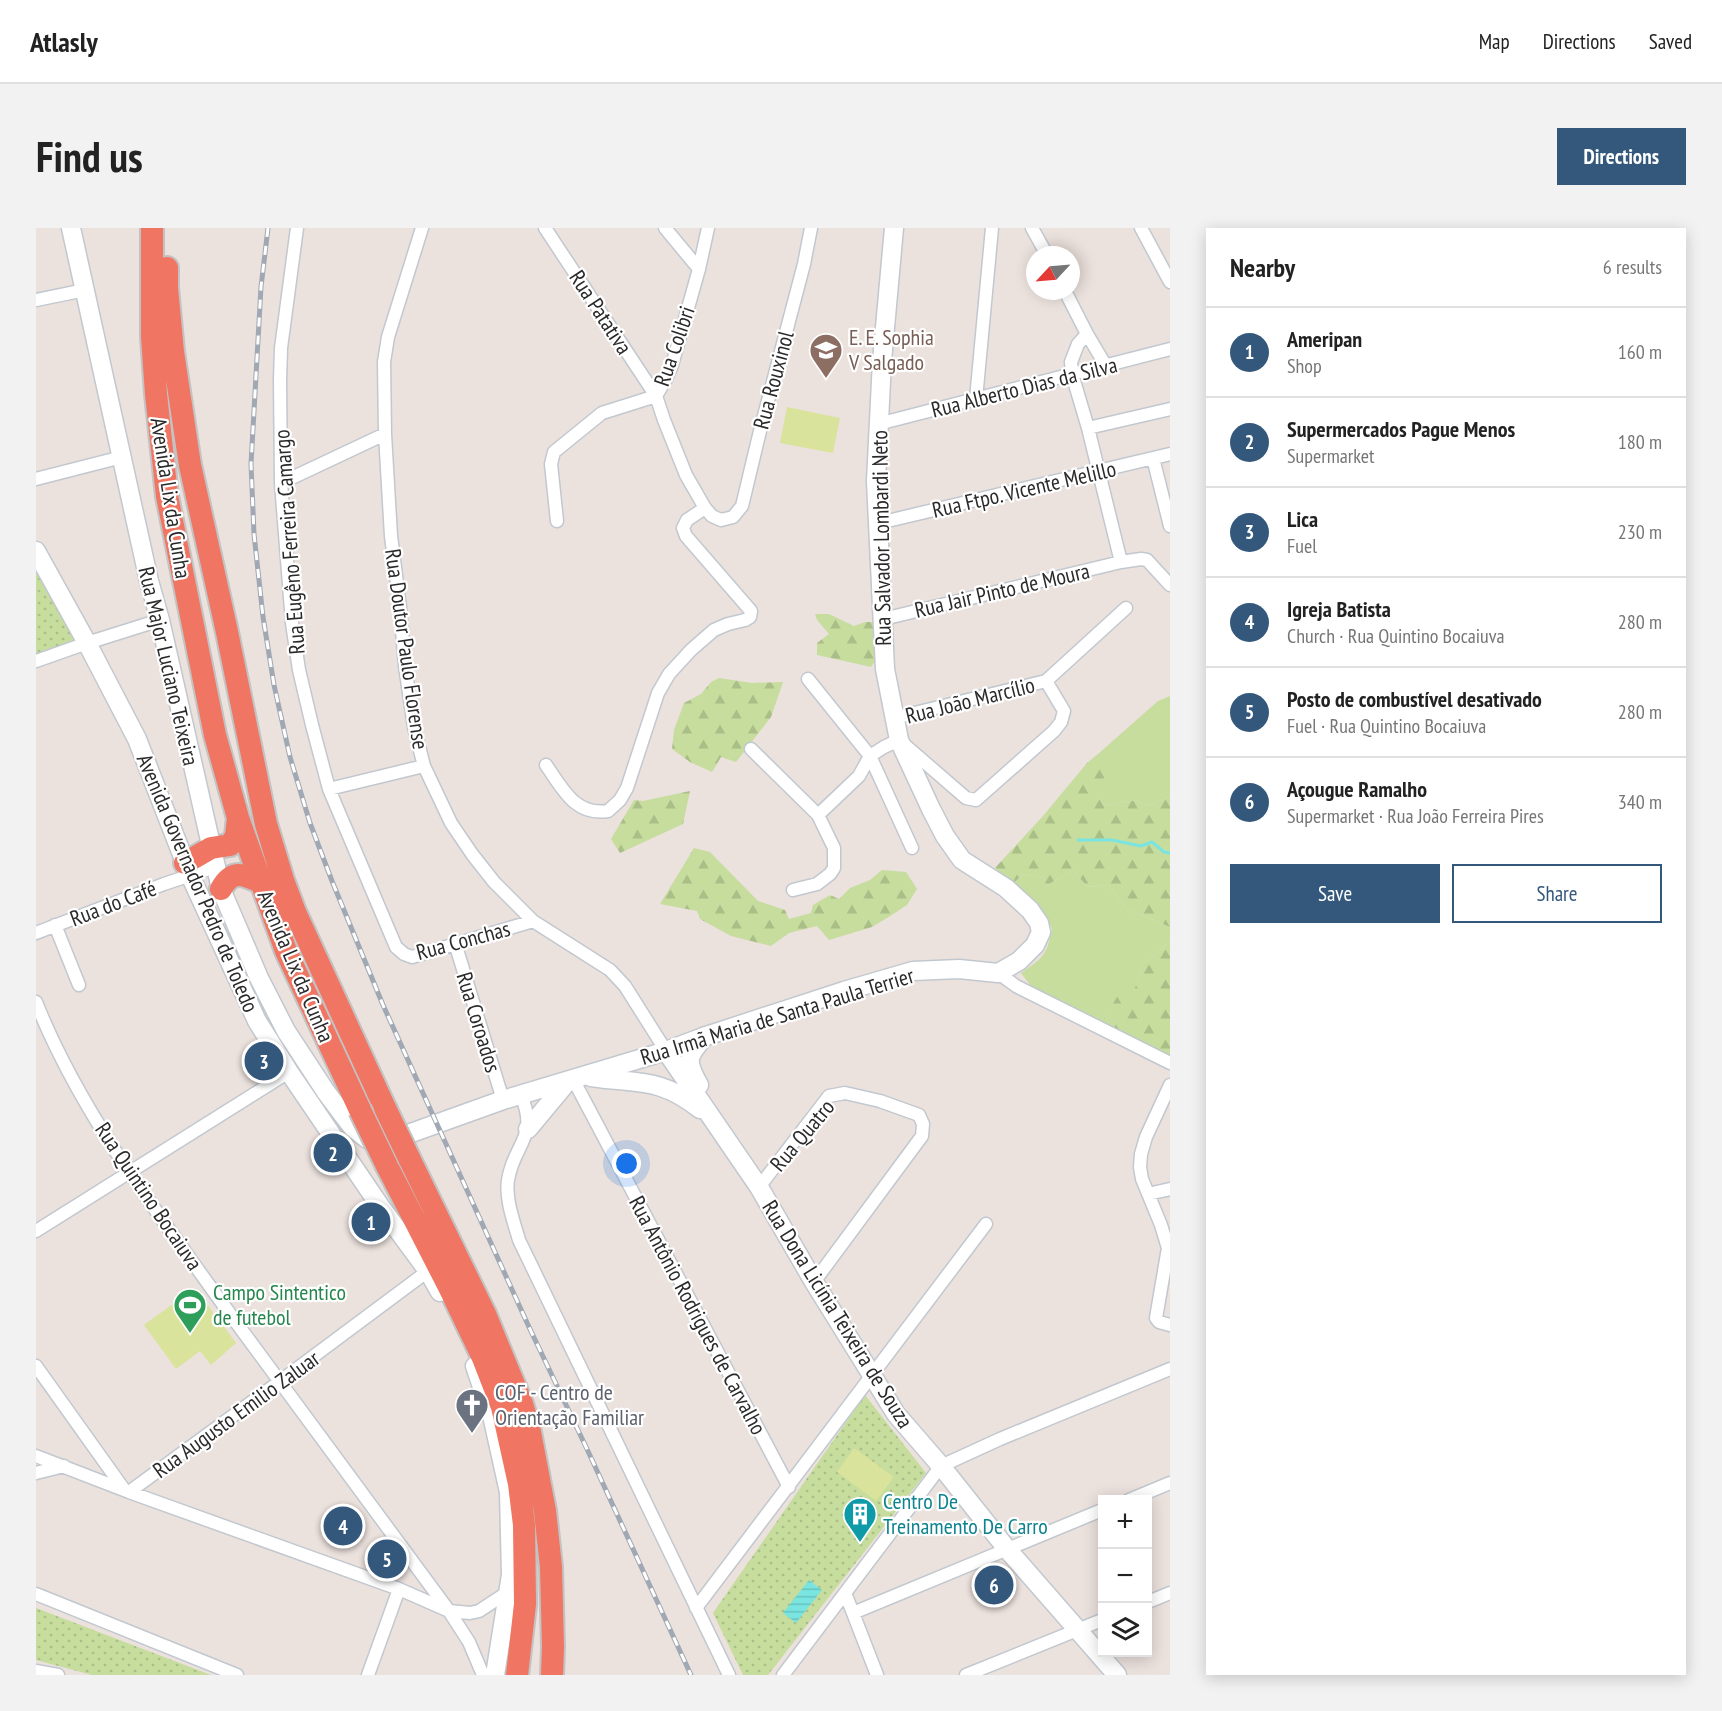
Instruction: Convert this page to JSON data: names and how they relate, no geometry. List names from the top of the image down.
{
  "streets": {
    "highway": ["Avenida Lix da Cunha"],
    "main road": [
      "Rua Salvador Lombardi Neto",
      "Rua Major Luciano Teixeira",
      "Avenida Governador Pedro de Toledo",
      "Rua Irmã Maria de Santa Paula Terrier",
      "Rua Dona Licínia Teixeira de Souza"
    ],
    "street": [
      "Rua Patativa",
      "Rua Colibri",
      "Rua Rouxinol",
      "Rua Alberto Dias da Silva",
      "Rua Ftpo. Vicente Melillo",
      "Rua Eugêno Ferreira Camargo",
      "Rua Jair Pinto de Moura",
      "Rua Doutor Paulo Florense",
      "Rua João Marcílio",
      "Rua do Café",
      "Rua Conchas",
      "Rua Coroados",
      "Rua Quatro",
      "Rua Quintino Bocaiuva",
      "Rua Antônio Rodrigues de Carvalho",
      "Rua Augusto Emilio Zaluar"
    ]
  },
  "crossings": [
    ["Rua Patativa", "Rua Colibri"],
    ["Rua Colibri", "Rua Rouxinol"],
    ["Rua Alberto Dias da Silva", "Rua Salvador Lombardi Neto"],
    ["Rua Ftpo. Vicente Melillo", "Rua Salvador Lombardi Neto"],
    ["Rua Salvador Lombardi Neto", "Rua Jair Pinto de Moura"],
    ["Rua Salvador Lombardi Neto", "Rua João Marcílio"],
    ["Rua Salvador Lombardi Neto", "Rua Irmã Maria de Santa Paula Terrier"],
    ["Rua Eugêno Ferreira Camargo", "Rua Conchas"],
    ["Rua Doutor Paulo Florense", "Rua Conchas"],
    ["Rua Doutor Paulo Florense", "Rua Irmã Maria de Santa Paula Terrier"],
    ["Rua Doutor Paulo Florense", "Rua Dona Licínia Teixeira de Souza"],
    ["Rua Major Luciano Teixeira", "Avenida Governador Pedro de Toledo"],
    ["Rua Major Luciano Teixeira", "Rua Irmã Maria de Santa Paula Terrier"],
    ["Avenida Governador Pedro de Toledo", "Rua do Café"],
    ["Avenida Governador Pedro de Toledo", "Rua Augusto Emilio Zaluar"],
    ["Rua Conchas", "Rua Coroados"],
    ["Rua Irmã Maria de Santa Paula Terrier", "Rua Coroados"],
    ["Rua Irmã Maria de Santa Paula Terrier", "Rua Dona Licínia Teixeira de Souza"],
    ["Rua Irmã Maria de Santa Paula Terrier", "Rua Antônio Rodrigues de Carvalho"],
    ["Rua Quatro", "Rua Dona Licínia Teixeira de Souza"],
    ["Rua Quintino Bocaiuva", "Rua Augusto Emilio Zaluar"]
  ],
  "places": {
    "school or university": ["E. E. Sophia V Salgado"],
    "sports": ["Campo Sintentico de futebol"],
    "church": ["COF - Centro de Orientação Familiar"],
    "building": ["Centro De Treinamento De Carro"]
  },
  "north": "bottom left",
  "page": {
    "header": "Atlasly",
    "nav": ["Map", "Directions", "Saved"],
    "buttons": [
      "Directions",
      ["Save", "Share"]
    ],
    "title": "Find us",
    "heading": ["Nearby", "6 results"],
    "list": [
      {
        "mark": "1",
        "name": "Ameripan",
        "note": "Shop",
        "value": "160 m"
      },
      {
        "mark": "2",
        "name": "Supermercados Pague Menos",
        "note": "Supermarket",
        "value": "180 m"
      },
      {
        "mark": "3",
        "name": "Lica",
        "note": "Fuel",
        "value": "230 m"
      },
      {
        "mark": "4",
        "name": "Igreja Batista",
        "note": "Church · Rua Quintino Bocaiuva",
        "value": "280 m"
      },
      {
        "mark": "5",
        "name": "Posto de combustível desativado",
        "note": "Fuel · Rua Quintino Bocaiuva",
        "value": "280 m"
      },
      {
        "mark": "6",
        "name": "Açougue Ramalho",
        "note": "Supermarket · Rua João Ferreira Pires",
        "value": "340 m"
      }
    ],
    "pins": [
      "3",
      "2",
      "1",
      "4",
      "5",
      "6"
    ],
    "map_buttons": ["+", "−"]
  }
}
